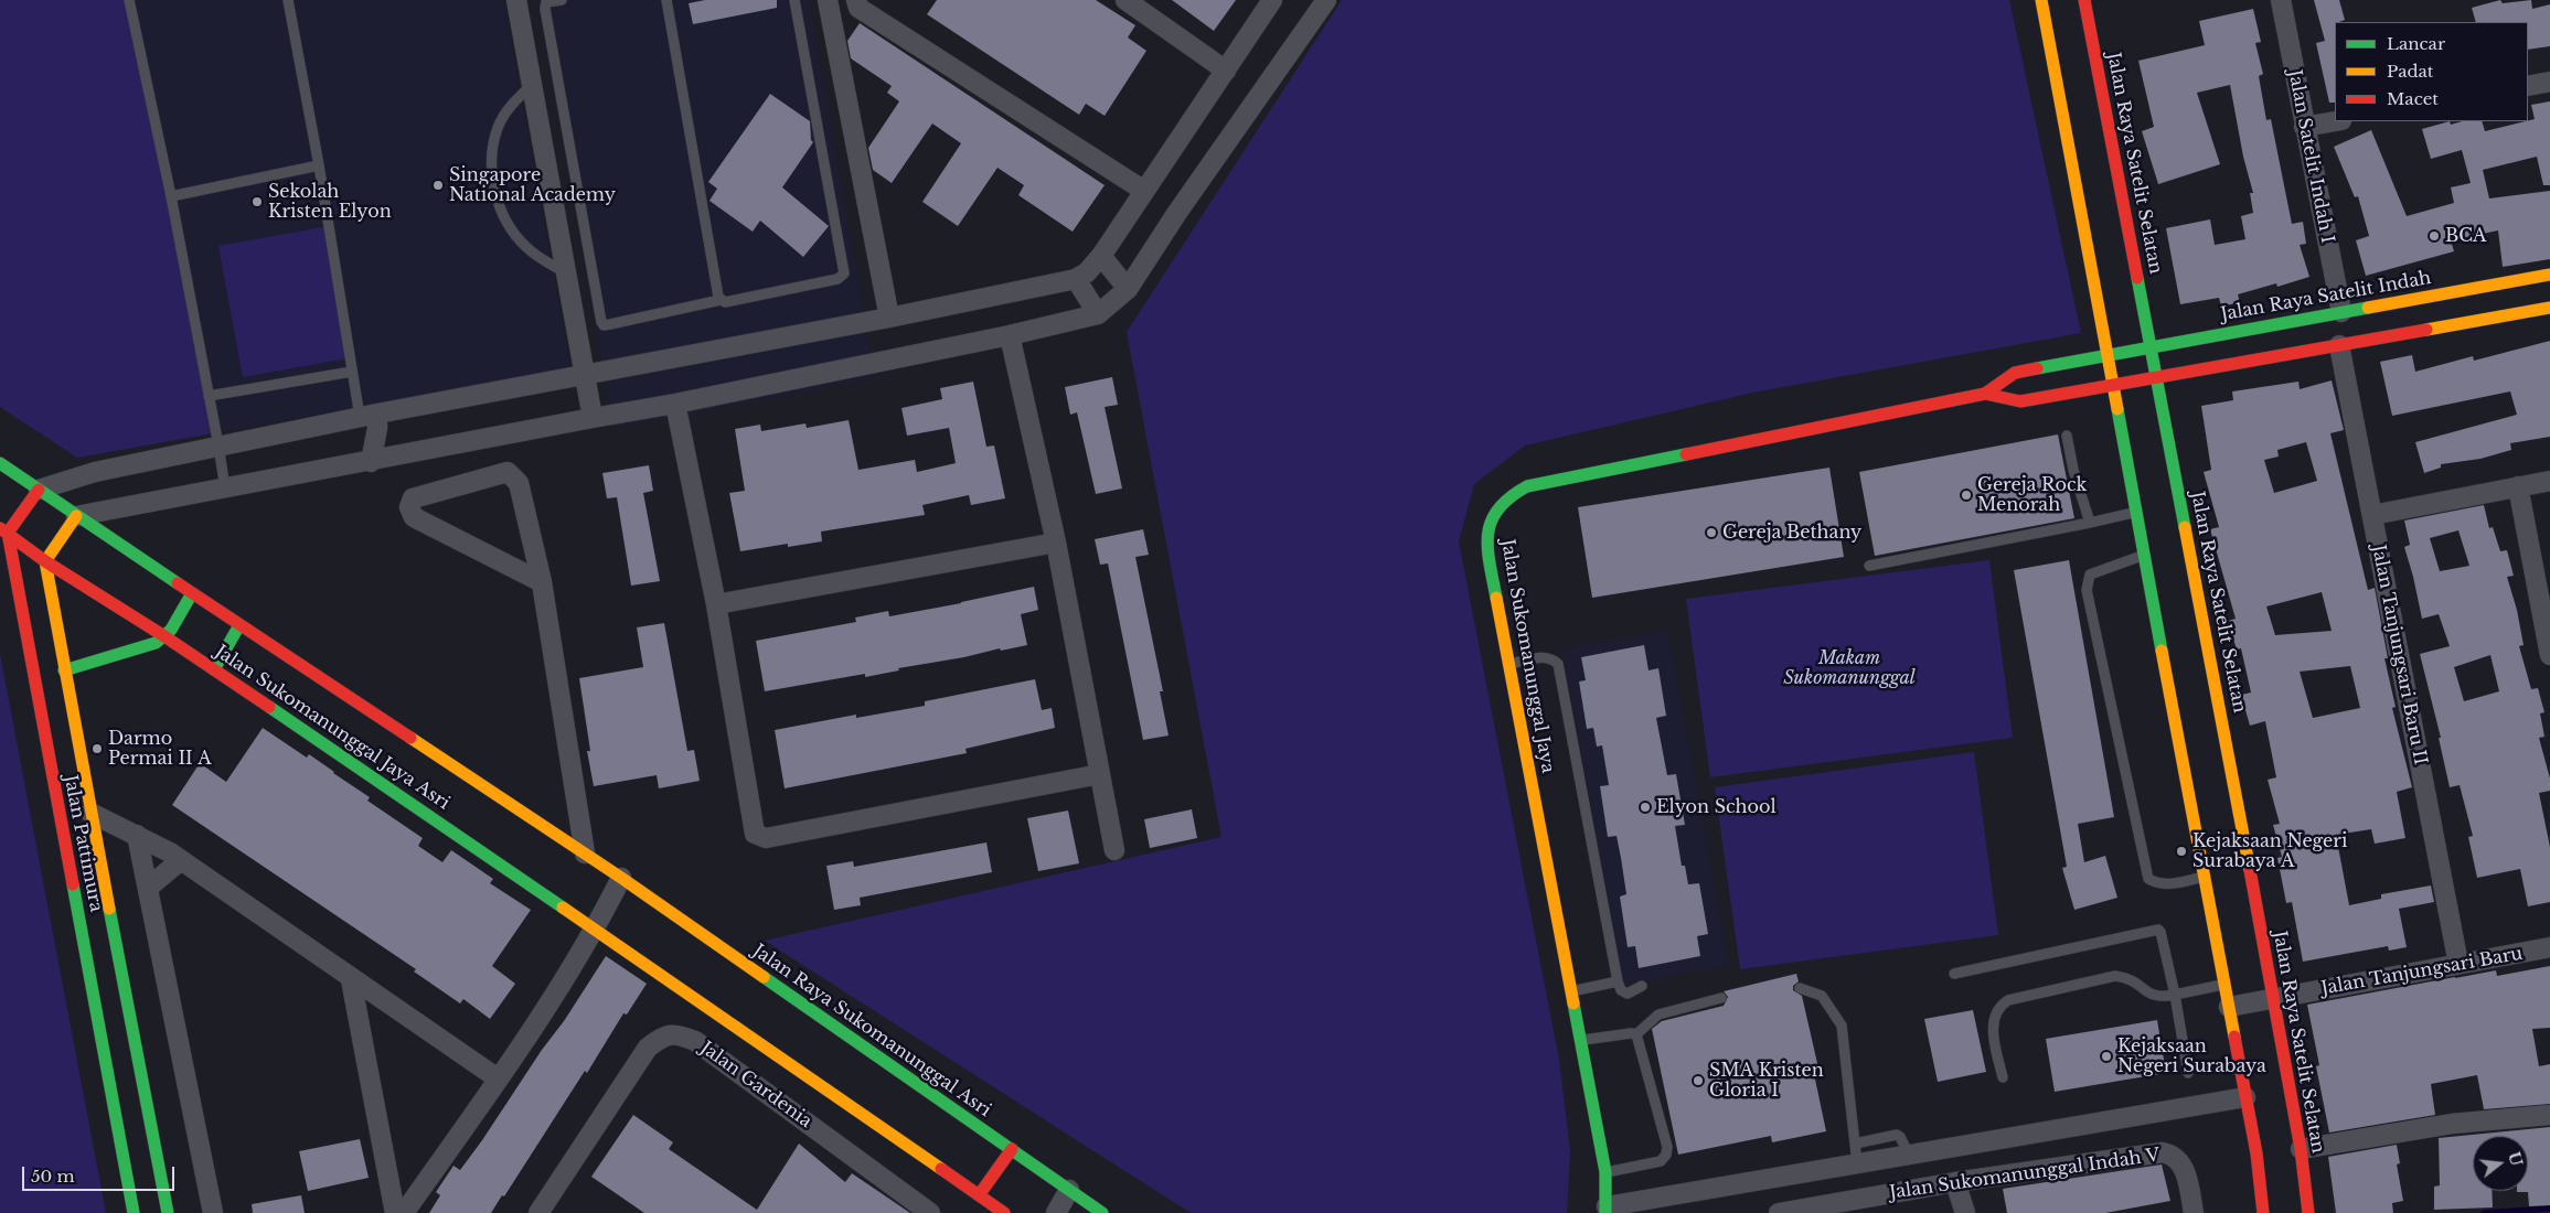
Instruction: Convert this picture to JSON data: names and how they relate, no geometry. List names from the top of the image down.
{
  "streets": {
    "street": [
      "Jalan Satelit Indah I",
      "Jalan Raya Satelit Selatan",
      "Jalan Raya Satelit Indah",
      "Jalan Tanjungsari Baru II",
      "Jalan Sukomanunggal Jaya",
      "Jalan Sukomanunggal Jaya Asri",
      "Jalan Pattimura",
      "Jalan Tanjungsari Baru",
      "Jalan Raya Sukomanunggal Asri",
      "Jalan Gardenia",
      "Jalan Sukomanunggal Indah V"
    ]
  },
  "crossings": [
    ["Jalan Satelit Indah I", "Jalan Raya Satelit Indah"],
    ["Jalan Raya Satelit Selatan", "Jalan Raya Satelit Indah"],
    ["Jalan Raya Satelit Selatan", "Jalan Tanjungsari Baru"],
    ["Jalan Raya Satelit Indah", "Jalan Sukomanunggal Jaya"],
    ["Jalan Tanjungsari Baru II", "Jalan Tanjungsari Baru"],
    ["Jalan Sukomanunggal Jaya Asri", "Jalan Pattimura"],
    ["Jalan Sukomanunggal Jaya Asri", "Jalan Raya Sukomanunggal Asri"]
  ],
  "parks": ["Makam Sukomanunggal"],
  "places": [
    "Singapore National Academy",
    "Sekolah Kristen Elyon",
    "BCA",
    "Gereja Rock Menorah",
    "Gereja Bethany",
    "Darmo Permai II A",
    "Elyon School",
    "Kejaksaan Negeri Surabaya A",
    "Kejaksaan Negeri Surabaya",
    "SMA Kristen Gloria I"
  ],
  "legend": ["Lancar", "Padat", "Macet"],
  "scale_bar": "50 m",
  "north": "right"
}
